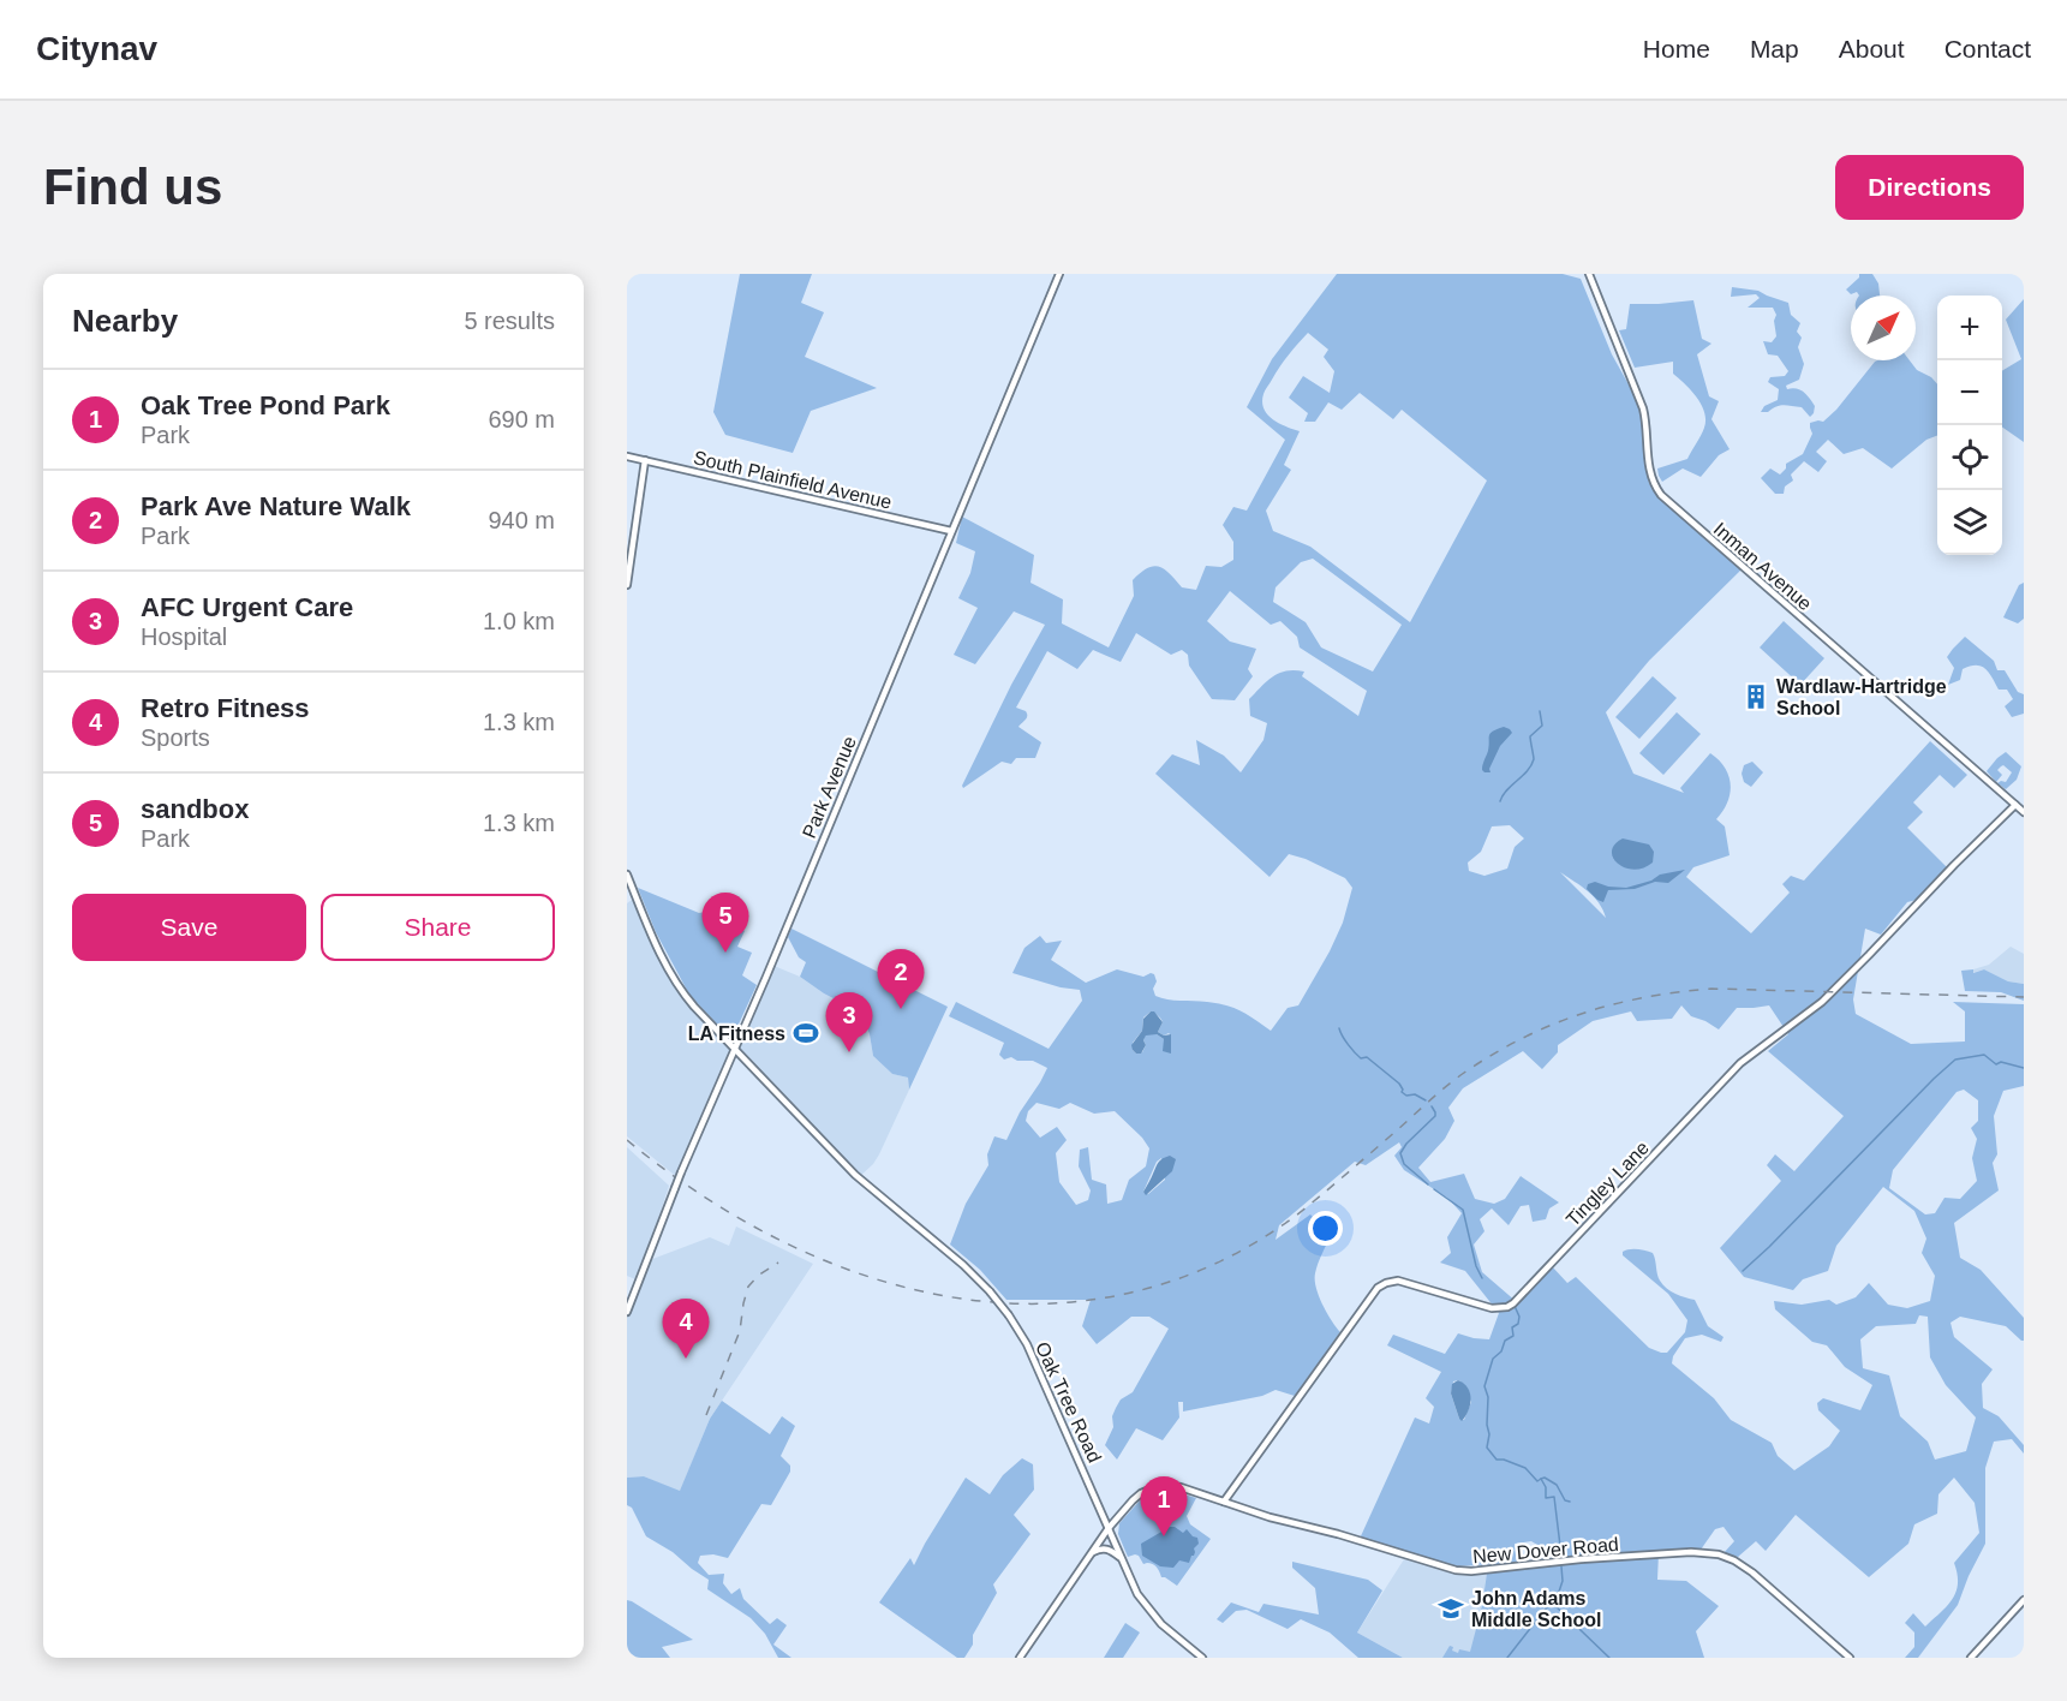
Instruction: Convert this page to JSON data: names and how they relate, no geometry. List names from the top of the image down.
{
  "streets": {
    "street": [
      "South Plainfield Avenue",
      "Inman Avenue",
      "Park Avenue",
      "Tingley Lane",
      "Oak Tree Road",
      "New Dover Road"
    ]
  },
  "crossings": [
    ["South Plainfield Avenue", "Park Avenue"],
    ["Inman Avenue", "Tingley Lane"],
    ["Park Avenue", "Oak Tree Road"],
    ["Tingley Lane", "New Dover Road"],
    ["Oak Tree Road", "New Dover Road"]
  ],
  "places": {
    "building": ["Wardlaw-Hartridge School"],
    "sports": ["LA Fitness"],
    "school or university": ["John Adams Middle School"]
  },
  "north": "top right",
  "page": {
    "header": "Citynav",
    "nav": [
      "Home",
      "Map",
      "About",
      "Contact"
    ],
    "buttons": [
      "Directions",
      ["Save", "Share"]
    ],
    "title": "Find us",
    "heading": ["Nearby", "5 results"],
    "map_buttons": ["+", "−"],
    "list": [
      {
        "mark": "1",
        "name": "Oak Tree Pond Park",
        "note": "Park",
        "value": "690 m"
      },
      {
        "mark": "2",
        "name": "Park Ave Nature Walk",
        "note": "Park",
        "value": "940 m"
      },
      {
        "mark": "3",
        "name": "AFC Urgent Care",
        "note": "Hospital",
        "value": "1.0 km"
      },
      {
        "mark": "4",
        "name": "Retro Fitness",
        "note": "Sports",
        "value": "1.3 km"
      },
      {
        "mark": "5",
        "name": "sandbox",
        "note": "Park",
        "value": "1.3 km"
      }
    ],
    "pins": [
      "5",
      "2",
      "3",
      "4",
      "1"
    ]
  }
}
